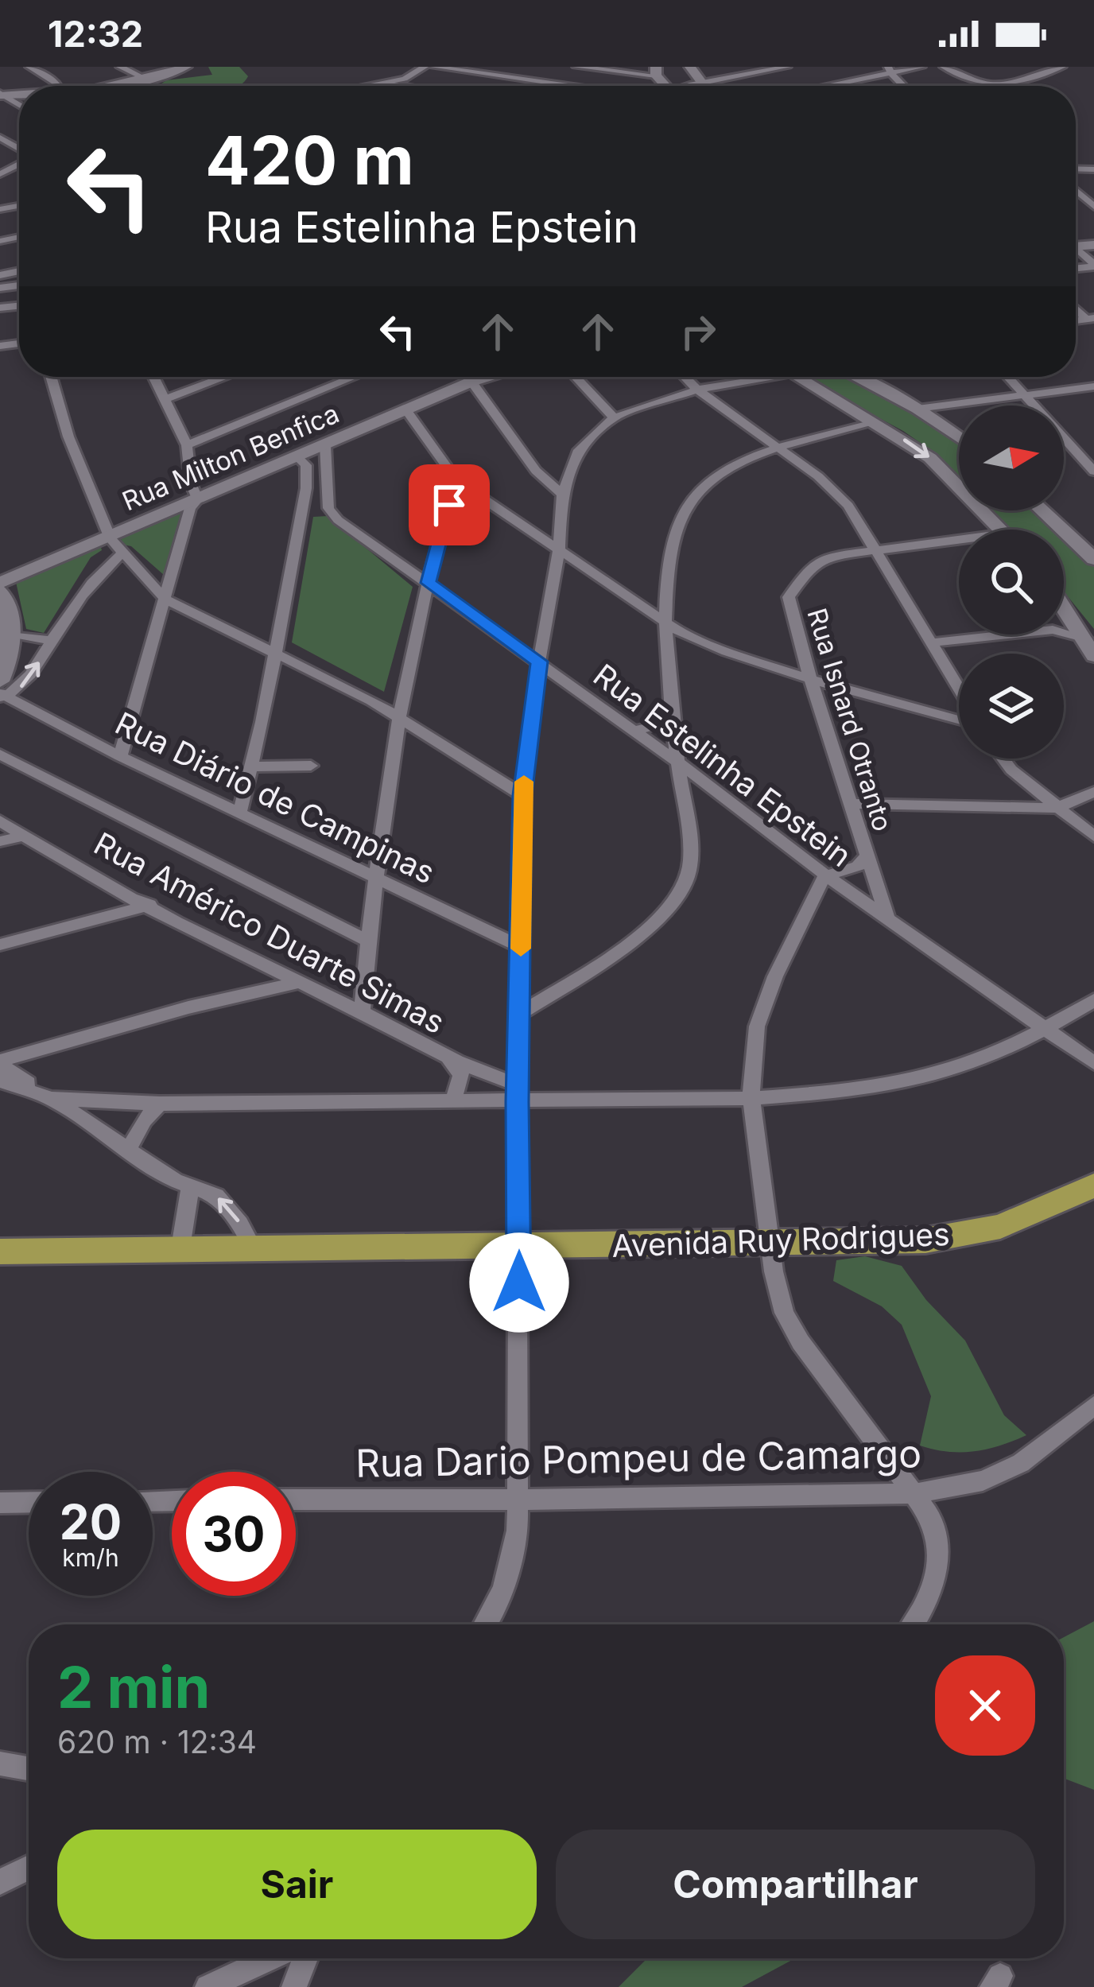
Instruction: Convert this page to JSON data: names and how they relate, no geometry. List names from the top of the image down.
{
  "streets": {
    "main road": ["Rua Milton Benfica", "Avenida Ruy Rodrigues"],
    "street": [
      "Rua Isnard Otranto",
      "Rua Estelinha Epstein",
      "Rua Diário de Campinas",
      "Rua Américo Duarte Simas",
      "Rua Dario Pompeu de Camargo"
    ]
  },
  "crossings": [
    ["Rua Isnard Otranto", "Rua Estelinha Epstein"]
  ],
  "north": "right",
  "page": {
    "status": "12:32",
    "turn": ["420 m", "Rua Estelinha Epstein"],
    "speed": "20 km/h",
    "limit": "30",
    "heading": ["2 min", "620 m · 12:34"],
    "buttons": ["Sair", "Compartilhar"]
  }
}
